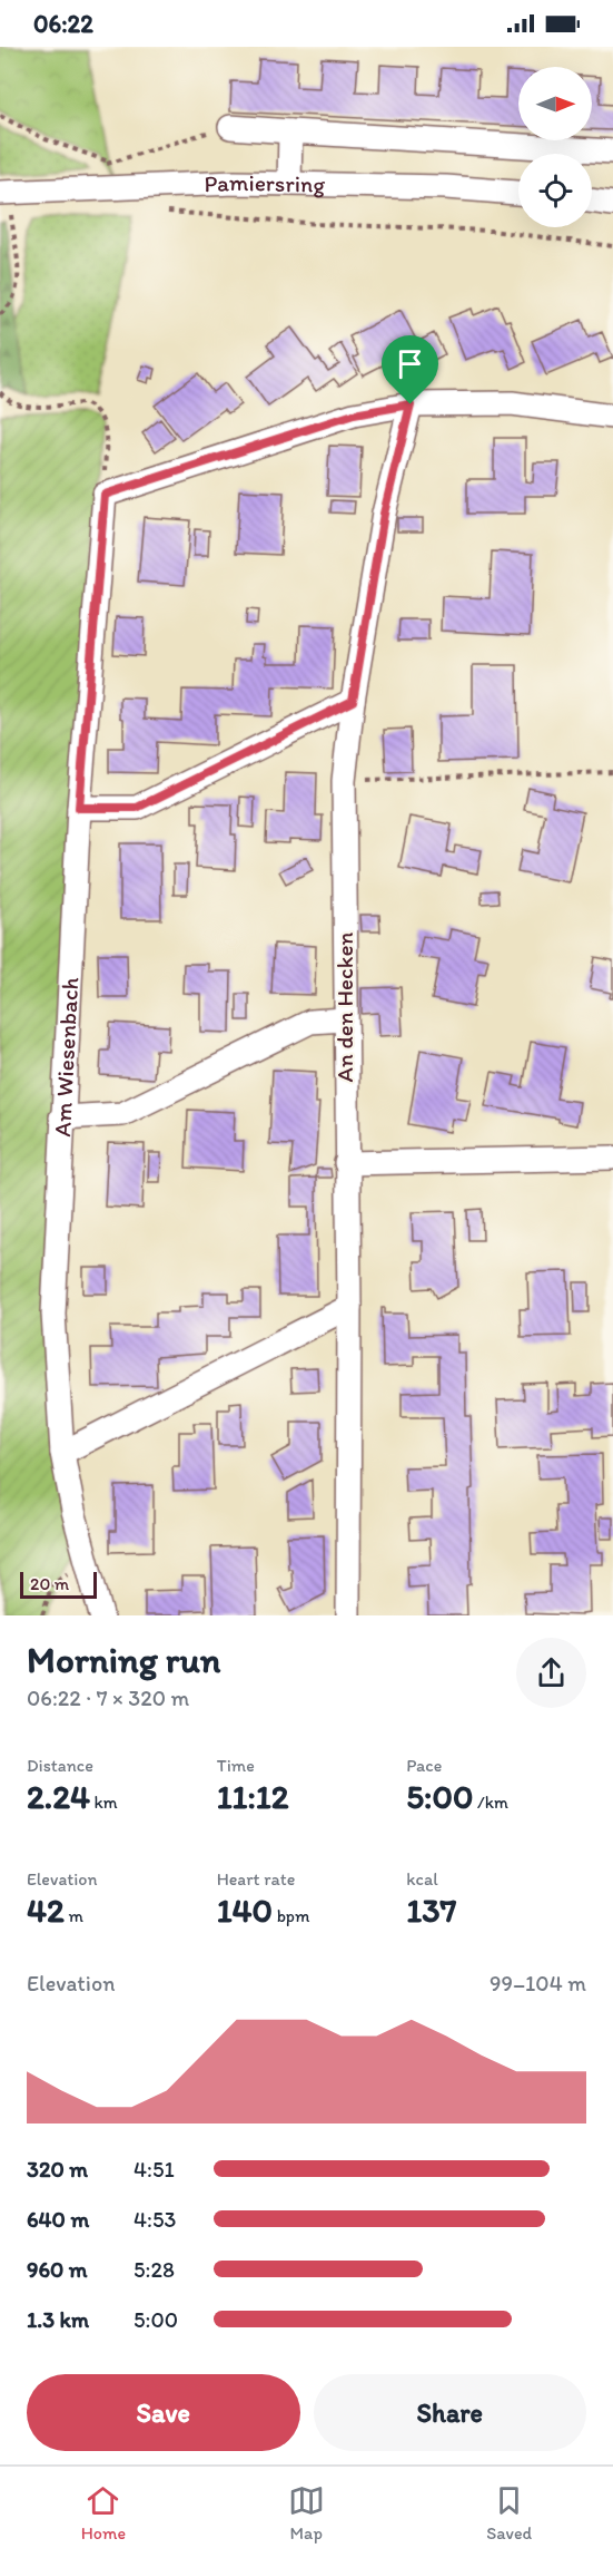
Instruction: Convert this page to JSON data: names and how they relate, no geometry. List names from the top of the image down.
{
  "streets": {
    "street": ["Pamiersring", "An den Hecken", "Am Wiesenbach"]
  },
  "scale_bar": "20 m",
  "north": "right",
  "page": {
    "status": "06:22",
    "scale": "20 m",
    "heading": ["Morning run", "06:22 · 7 × 320 m"],
    "stats": [
      ["Distance", "2.24 km"],
      ["Time", "11:12"],
      ["Pace", "5:00 /km"],
      ["Elevation", "42 m"],
      ["Heart rate", "140 bpm"],
      ["kcal", "137"]
    ],
    "chart": ["Elevation", "99–104 m"],
    "list": [
      {
        "name": "320 m",
        "note": "4:51"
      },
      {
        "name": "640 m",
        "note": "4:53"
      },
      {
        "name": "960 m",
        "note": "5:28"
      },
      {
        "name": "1.3 km",
        "note": "5:00"
      }
    ],
    "buttons": ["Save", "Share"],
    "tabs": ["Home", "Map", "Saved"]
  }
}
